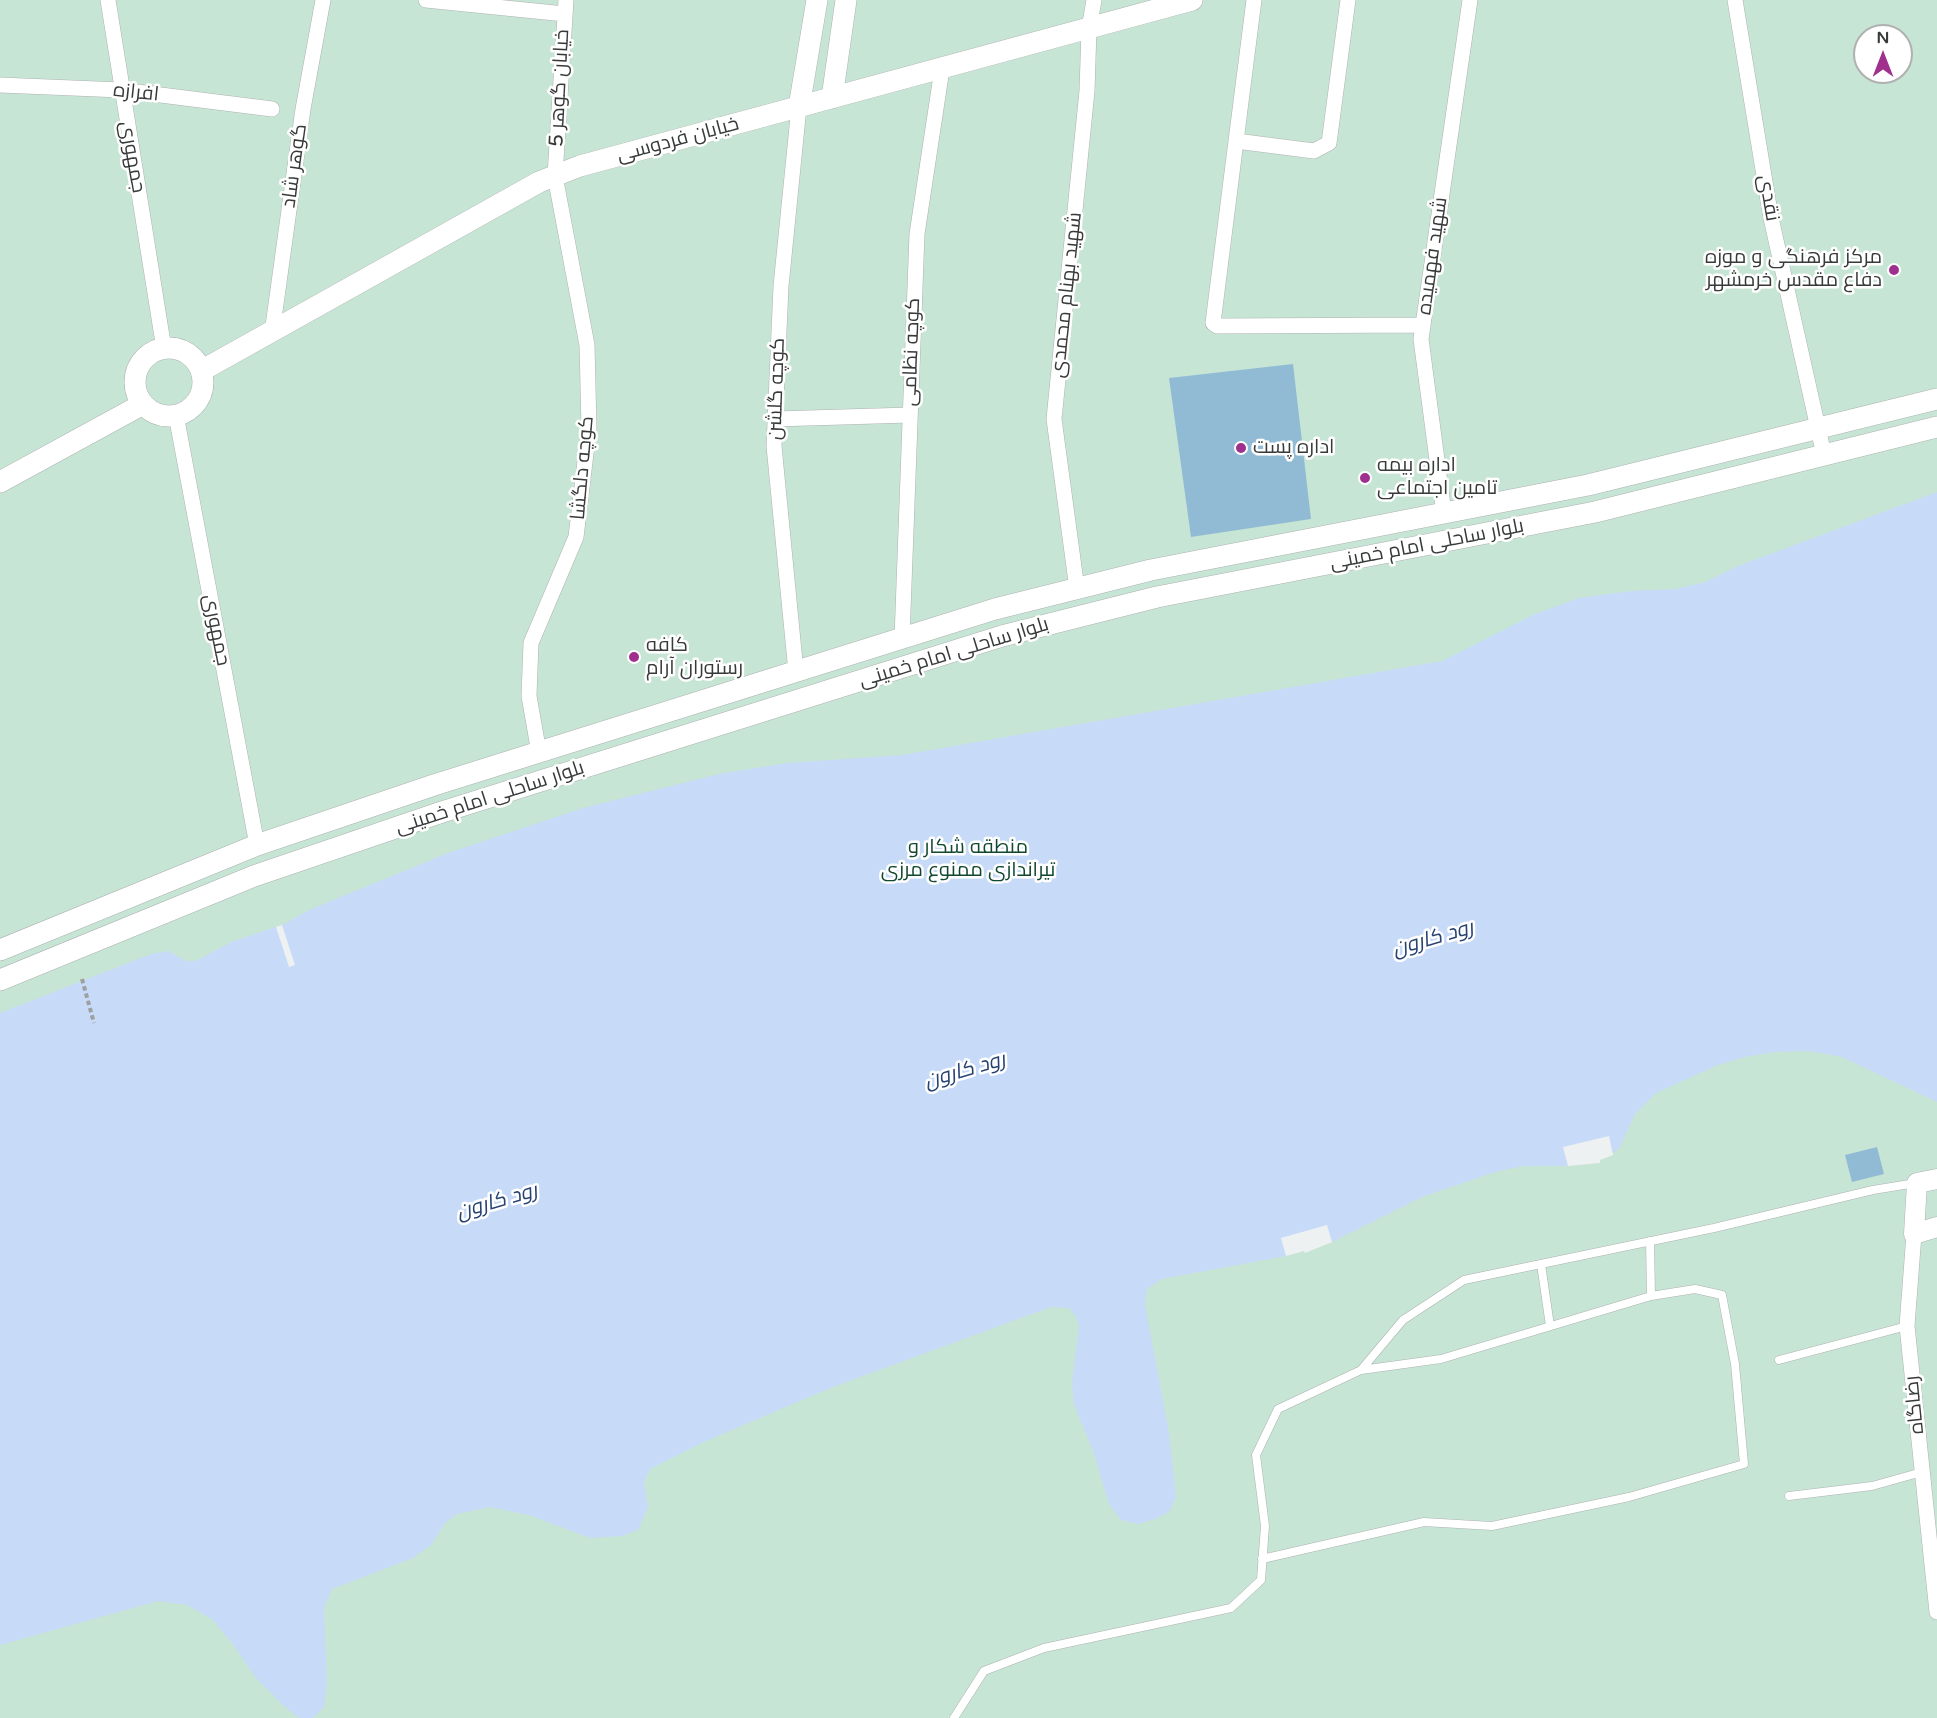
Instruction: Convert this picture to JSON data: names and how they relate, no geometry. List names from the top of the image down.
{
  "streets": {
    "main road": ["خیابان فردوسی", "بلوار ساحلی امام خمینی"],
    "street": [
      "خیابان گوهر 5",
      "افرازه",
      "جمهوری",
      "گوهر شاد",
      "نقدی",
      "شهید فهمیده",
      "شهید بهنام محمدی",
      "کوچه نظامی",
      "کوچه گلشن",
      "کوچه دلگشا",
      "رضاگاه"
    ]
  },
  "crossings": [
    ["خیابان گوهر 5", "خیابان فردوسی"],
    ["خیابان گوهر 5", "کوچه دلگشا"],
    ["افرازه", "جمهوری"],
    ["خیابان فردوسی", "جمهوری"],
    ["خیابان فردوسی", "گوهر شاد"],
    ["خیابان فردوسی", "شهید بهنام محمدی"],
    ["خیابان فردوسی", "کوچه نظامی"],
    ["خیابان فردوسی", "کوچه گلشن"],
    ["خیابان فردوسی", "کوچه دلگشا"],
    ["جمهوری", "بلوار ساحلی امام خمینی"],
    ["نقدی", "بلوار ساحلی امام خمینی"],
    ["شهید فهمیده", "بلوار ساحلی امام خمینی"],
    ["شهید بهنام محمدی", "بلوار ساحلی امام خمینی"],
    ["کوچه نظامی", "بلوار ساحلی امام خمینی"],
    ["کوچه گلشن", "بلوار ساحلی امام خمینی"],
    ["کوچه دلگشا", "بلوار ساحلی امام خمینی"]
  ],
  "water": ["رود کارون"],
  "parks": ["منطقه شکار و تیراندازی ممنوع مرزی"],
  "places": [
    "مرکز فرهنگی و موزه دفاع مقدس خرمشهر",
    "اداره پست",
    "اداره بیمه تامین اجتماعی",
    "کافه رستوران آرام"
  ],
  "north": "top"
}
